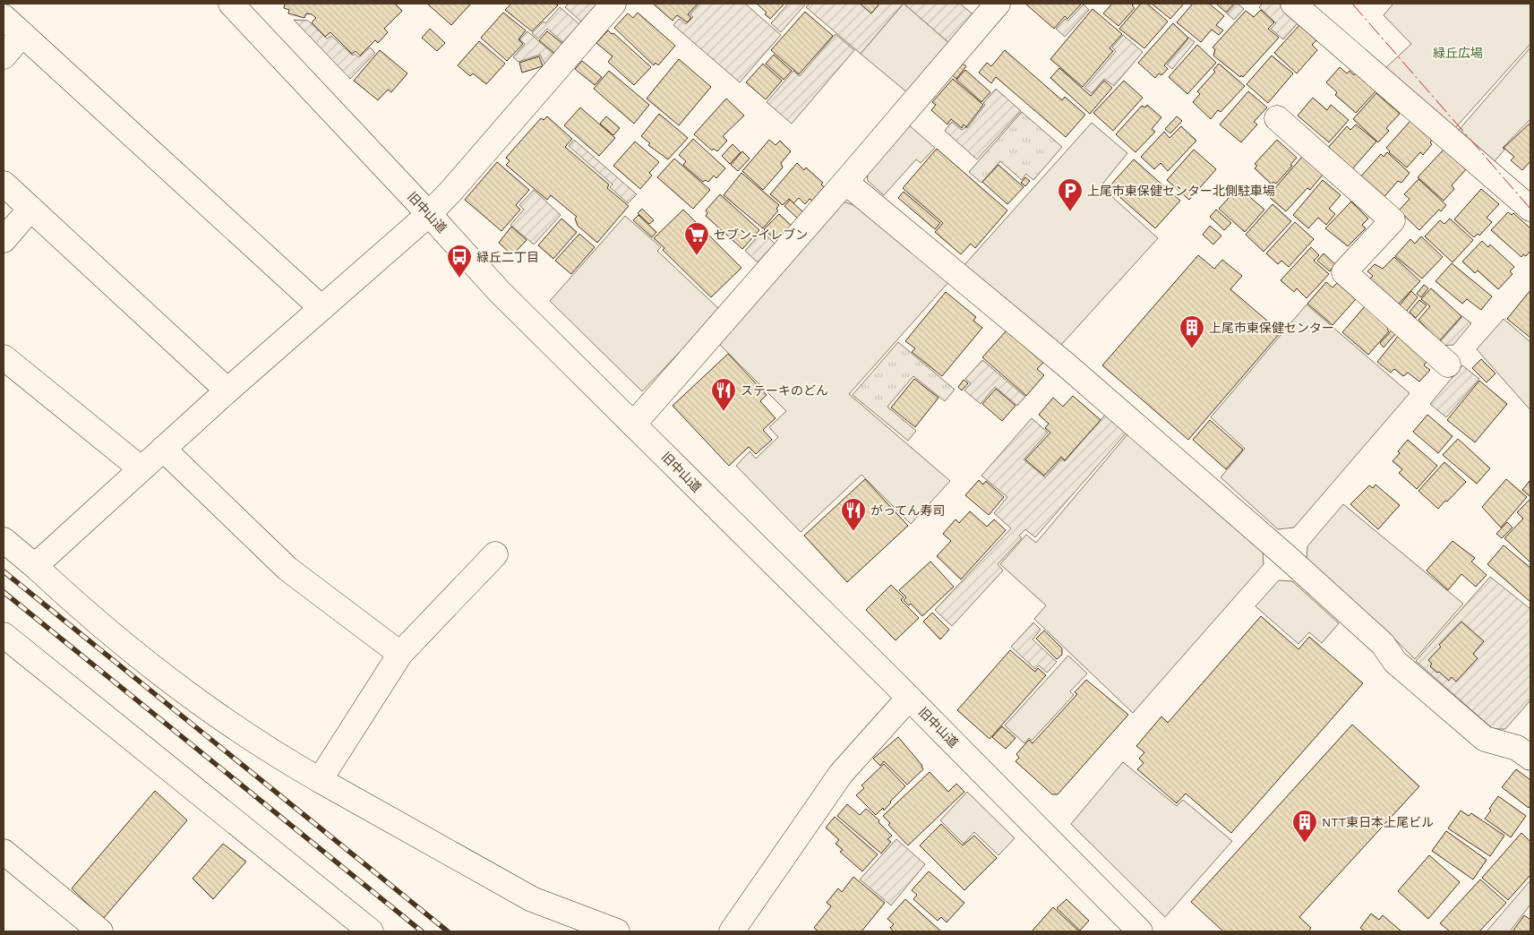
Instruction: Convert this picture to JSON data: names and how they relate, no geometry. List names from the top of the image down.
{
  "streets": {
    "street": ["旧中山道"]
  },
  "parks": ["緑丘広場"],
  "places": {
    "parking": ["上尾市東保健センター北側駐車場"],
    "supermarket": ["セブン-イレブン"],
    "bus stop": ["緑丘二丁目"],
    "building": ["上尾市東保健センター", "NTT東日本上尾ビル"],
    "restaurant": ["ステーキのどん", "がってん寿司"]
  }
}
